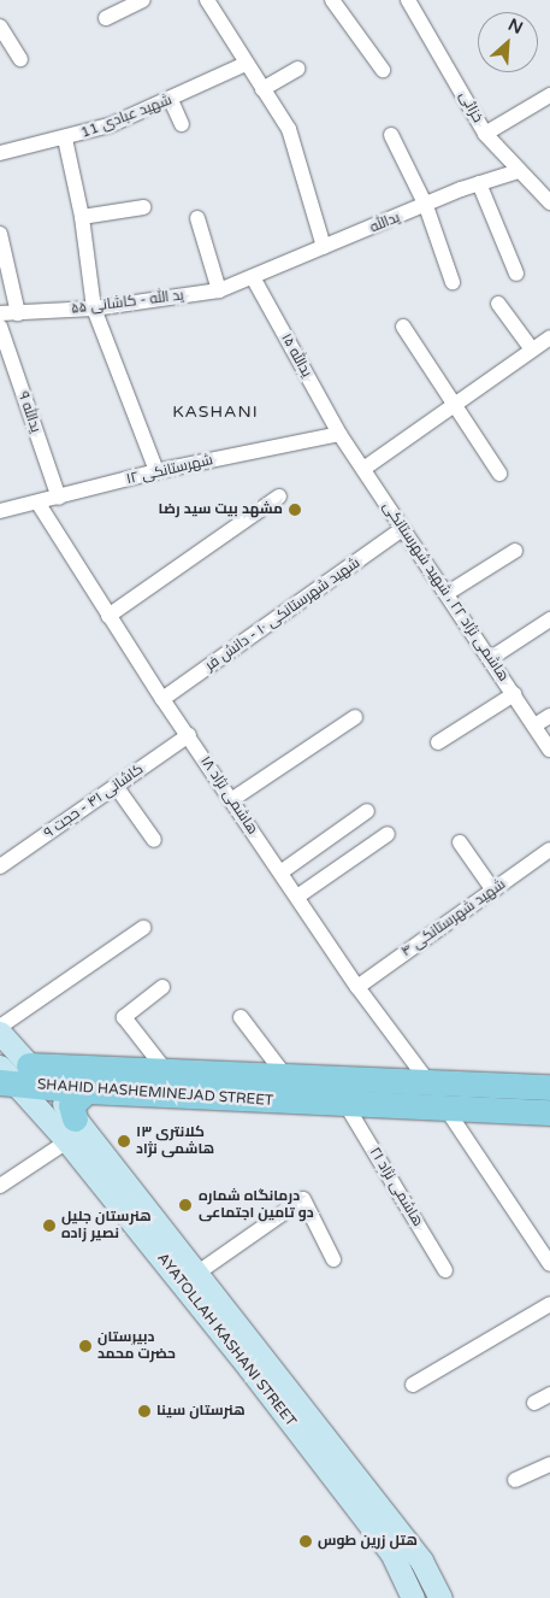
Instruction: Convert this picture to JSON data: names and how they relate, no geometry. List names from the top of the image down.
{
  "streets": {
    "main road": ["SHAHID HASHEMINEJAD STREET", "AYATOLLAH KASHANI STREET"],
    "street": [
      "خزائی",
      "شهید عبادی 11",
      "یدالله",
      "ید الله - کاشانی ۵۵",
      "یدالله ۱۵",
      "یدالله ۹",
      "شهرستانکی ۱۲",
      "هاشمی نژاد ۲۲ ، شهید شهرستانکی",
      "شهید شهرستانکی ۱۰ - دانش فر",
      "هاشمی نژاد ۱۸",
      "کاشانی ۴۱ - حجت ۹",
      "شهید شهرستانکی ۴",
      "هاشمی نژاد ۲۱"
    ]
  },
  "crossings": [
    ["خزائی", "یدالله"],
    ["یدالله", "ید الله - کاشانی ۵۵"],
    ["یدالله", "یدالله ۱۵"],
    ["ید الله - کاشانی ۵۵", "یدالله ۱۵"],
    ["یدالله ۱۵", "شهرستانکی ۱۲"],
    ["یدالله ۱۵", "هاشمی نژاد ۲۲ ، شهید شهرستانکی"],
    ["یدالله ۹", "شهرستانکی ۱۲"],
    ["شهرستانکی ۱۲", "هاشمی نژاد ۲۲ ، شهید شهرستانکی"],
    ["شهرستانکی ۱۲", "هاشمی نژاد ۱۸"],
    ["هاشمی نژاد ۲۲ ، شهید شهرستانکی", "شهید شهرستانکی ۱۰ - دانش فر"],
    ["شهید شهرستانکی ۱۰ - دانش فر", "هاشمی نژاد ۱۸"],
    ["هاشمی نژاد ۱۸", "کاشانی ۴۱ - حجت ۹"],
    ["هاشمی نژاد ۱۸", "شهید شهرستانکی ۴"],
    ["هاشمی نژاد ۱۸", "SHAHID HASHEMINEJAD STREET"],
    ["SHAHID HASHEMINEJAD STREET", "هاشمی نژاد ۲۱"],
    ["SHAHID HASHEMINEJAD STREET", "AYATOLLAH KASHANI STREET"]
  ],
  "districts": ["KASHANI"],
  "places": [
    "مشهد بيت سيد رضا",
    "کلانتری ۱۳ هاشمی نژاد",
    "درمانگاه شماره دو تامین اجتماعی",
    "هنرستان جلیل نصیر زاده",
    "دبیرستان حضرت محمد",
    "هنرستان سینا",
    "هتل زرین طوس"
  ],
  "north": "top right"
}
